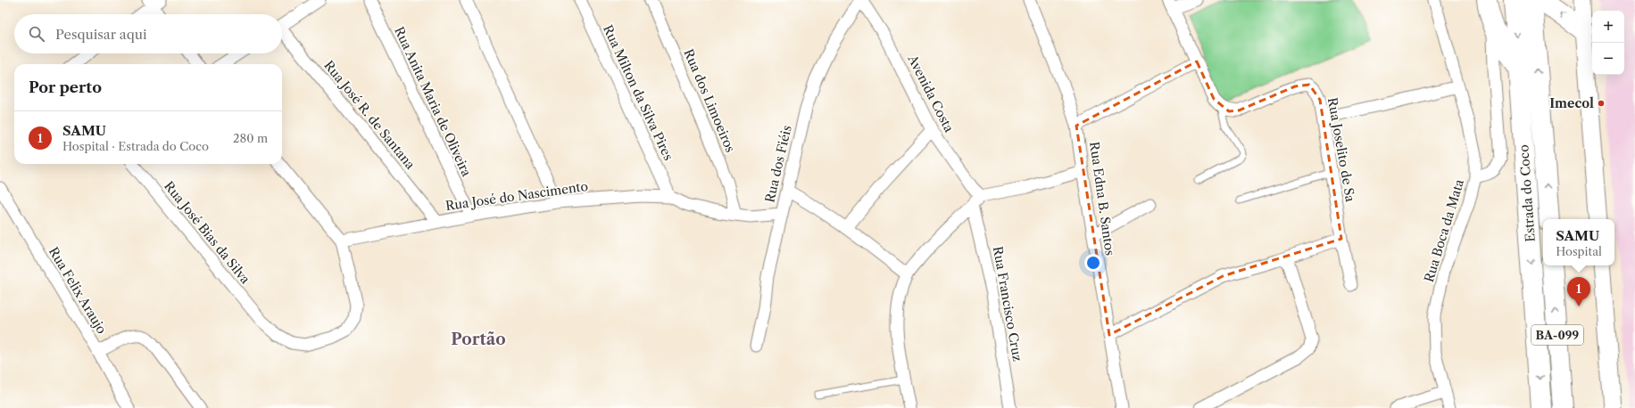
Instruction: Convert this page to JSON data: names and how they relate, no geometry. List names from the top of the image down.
{
  "streets": {
    "highway": ["Estrada do Coco", "BA-099"],
    "street": [
      "Rua Milton da Silva Pires",
      "Avenida Costa",
      "Rua dos Limoeiros",
      "Rua Anita Maria de Oliveira",
      "Rua José R. de Santana",
      "Rua Joselito de Sa",
      "Rua dos Fiéis",
      "Rua José do Nascimento",
      "Rua Edna B. Santos",
      "Rua Boca da Mata",
      "Rua José Bias da Silva",
      "Rua Felix Araujo",
      "Rua Francisco Cruz"
    ]
  },
  "crossings": [
    ["Rua Milton da Silva Pires", "Rua José do Nascimento"],
    ["Avenida Costa", "Rua dos Fiéis"],
    ["Rua dos Limoeiros", "Rua José do Nascimento"],
    ["Rua Anita Maria de Oliveira", "Rua José do Nascimento"],
    ["Rua José R. de Santana", "Rua José do Nascimento"],
    ["Rua dos Fiéis", "Rua José do Nascimento"],
    ["Rua José do Nascimento", "Rua José Bias da Silva"]
  ],
  "districts": ["Portão"],
  "places": ["Imecol"],
  "page": {
    "map_buttons": ["+", "−"],
    "search": "Pesquisar aqui",
    "heading": "Por perto",
    "list": [
      {
        "mark": "1",
        "name": "SAMU",
        "note": "Hospital · Estrada do Coco",
        "value": "280 m"
      }
    ],
    "popup": ["SAMU", "Hospital"],
    "pins": "1"
  }
}
